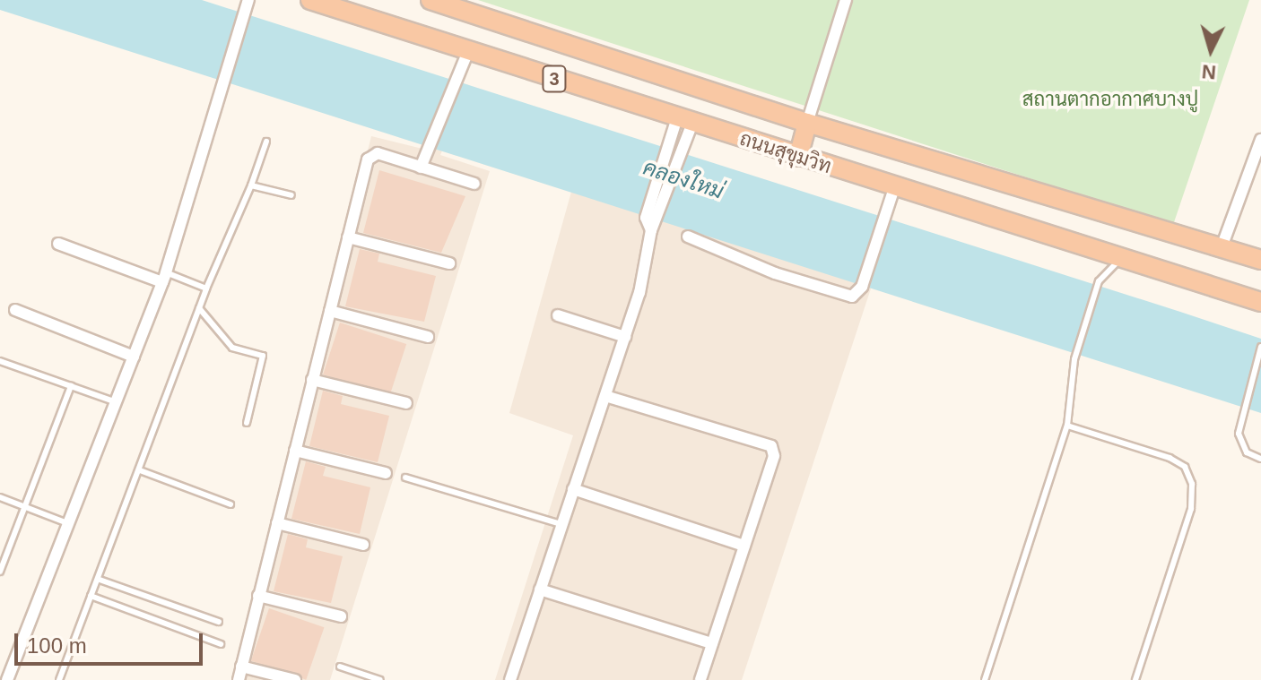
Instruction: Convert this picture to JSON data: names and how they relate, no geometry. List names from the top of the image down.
{
  "streets": {
    "highway": ["3", "ถนนสุขุมวิท"]
  },
  "water": ["คลองใหม่"],
  "parks": ["สถานตากอากาศบางปู"],
  "scale_bar": "100 m",
  "north": "bottom"
}
